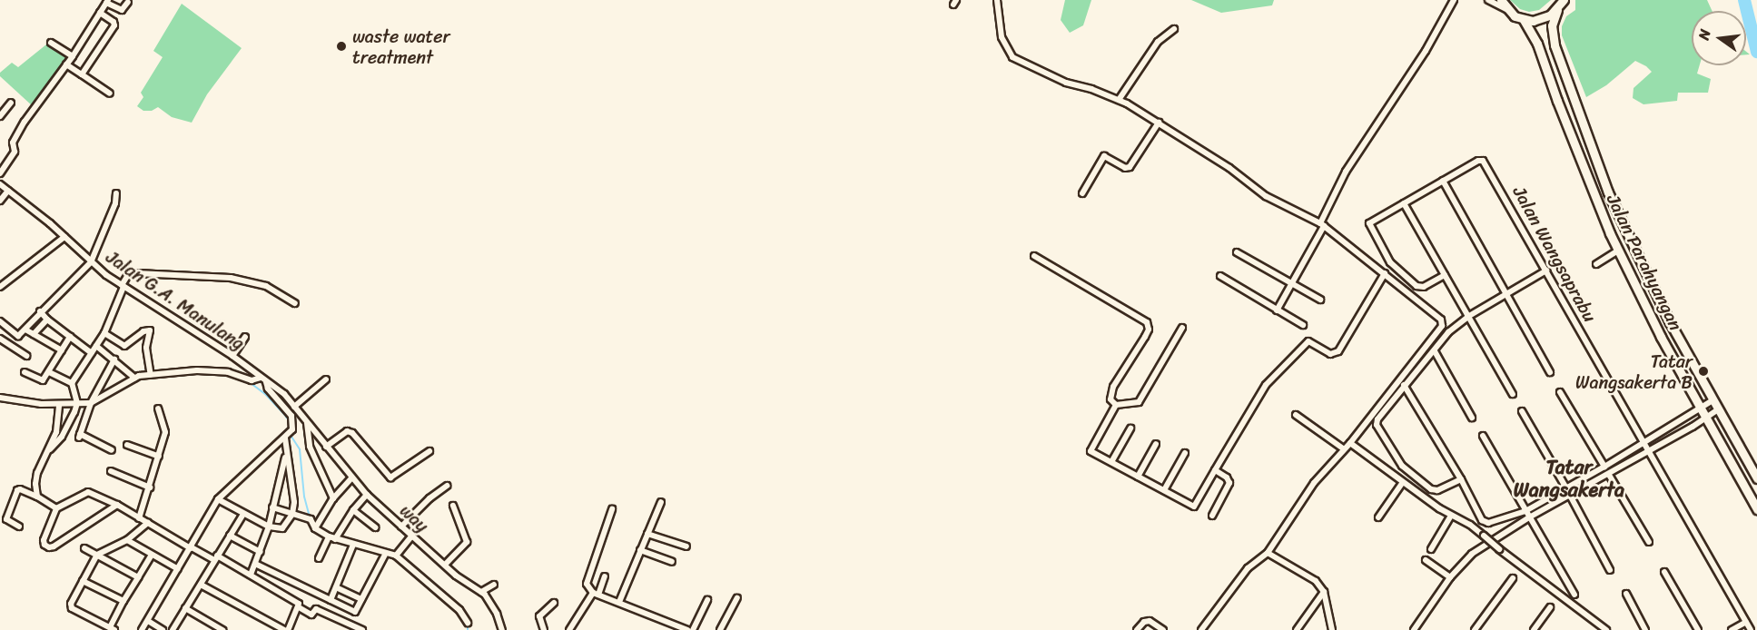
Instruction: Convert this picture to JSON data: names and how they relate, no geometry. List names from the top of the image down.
{
  "streets": {
    "main road": ["Jalan Parahyangan"],
    "street": ["Jalan Wangsaprabu", "Jalan G.A. Manulang", "way"]
  },
  "crossings": [
    ["Jalan G.A. Manulang", "way"]
  ],
  "districts": ["Tatar Wangsakerta"],
  "places": ["waste water treatment", "Tatar Wangsakerta B"],
  "north": "left"
}
